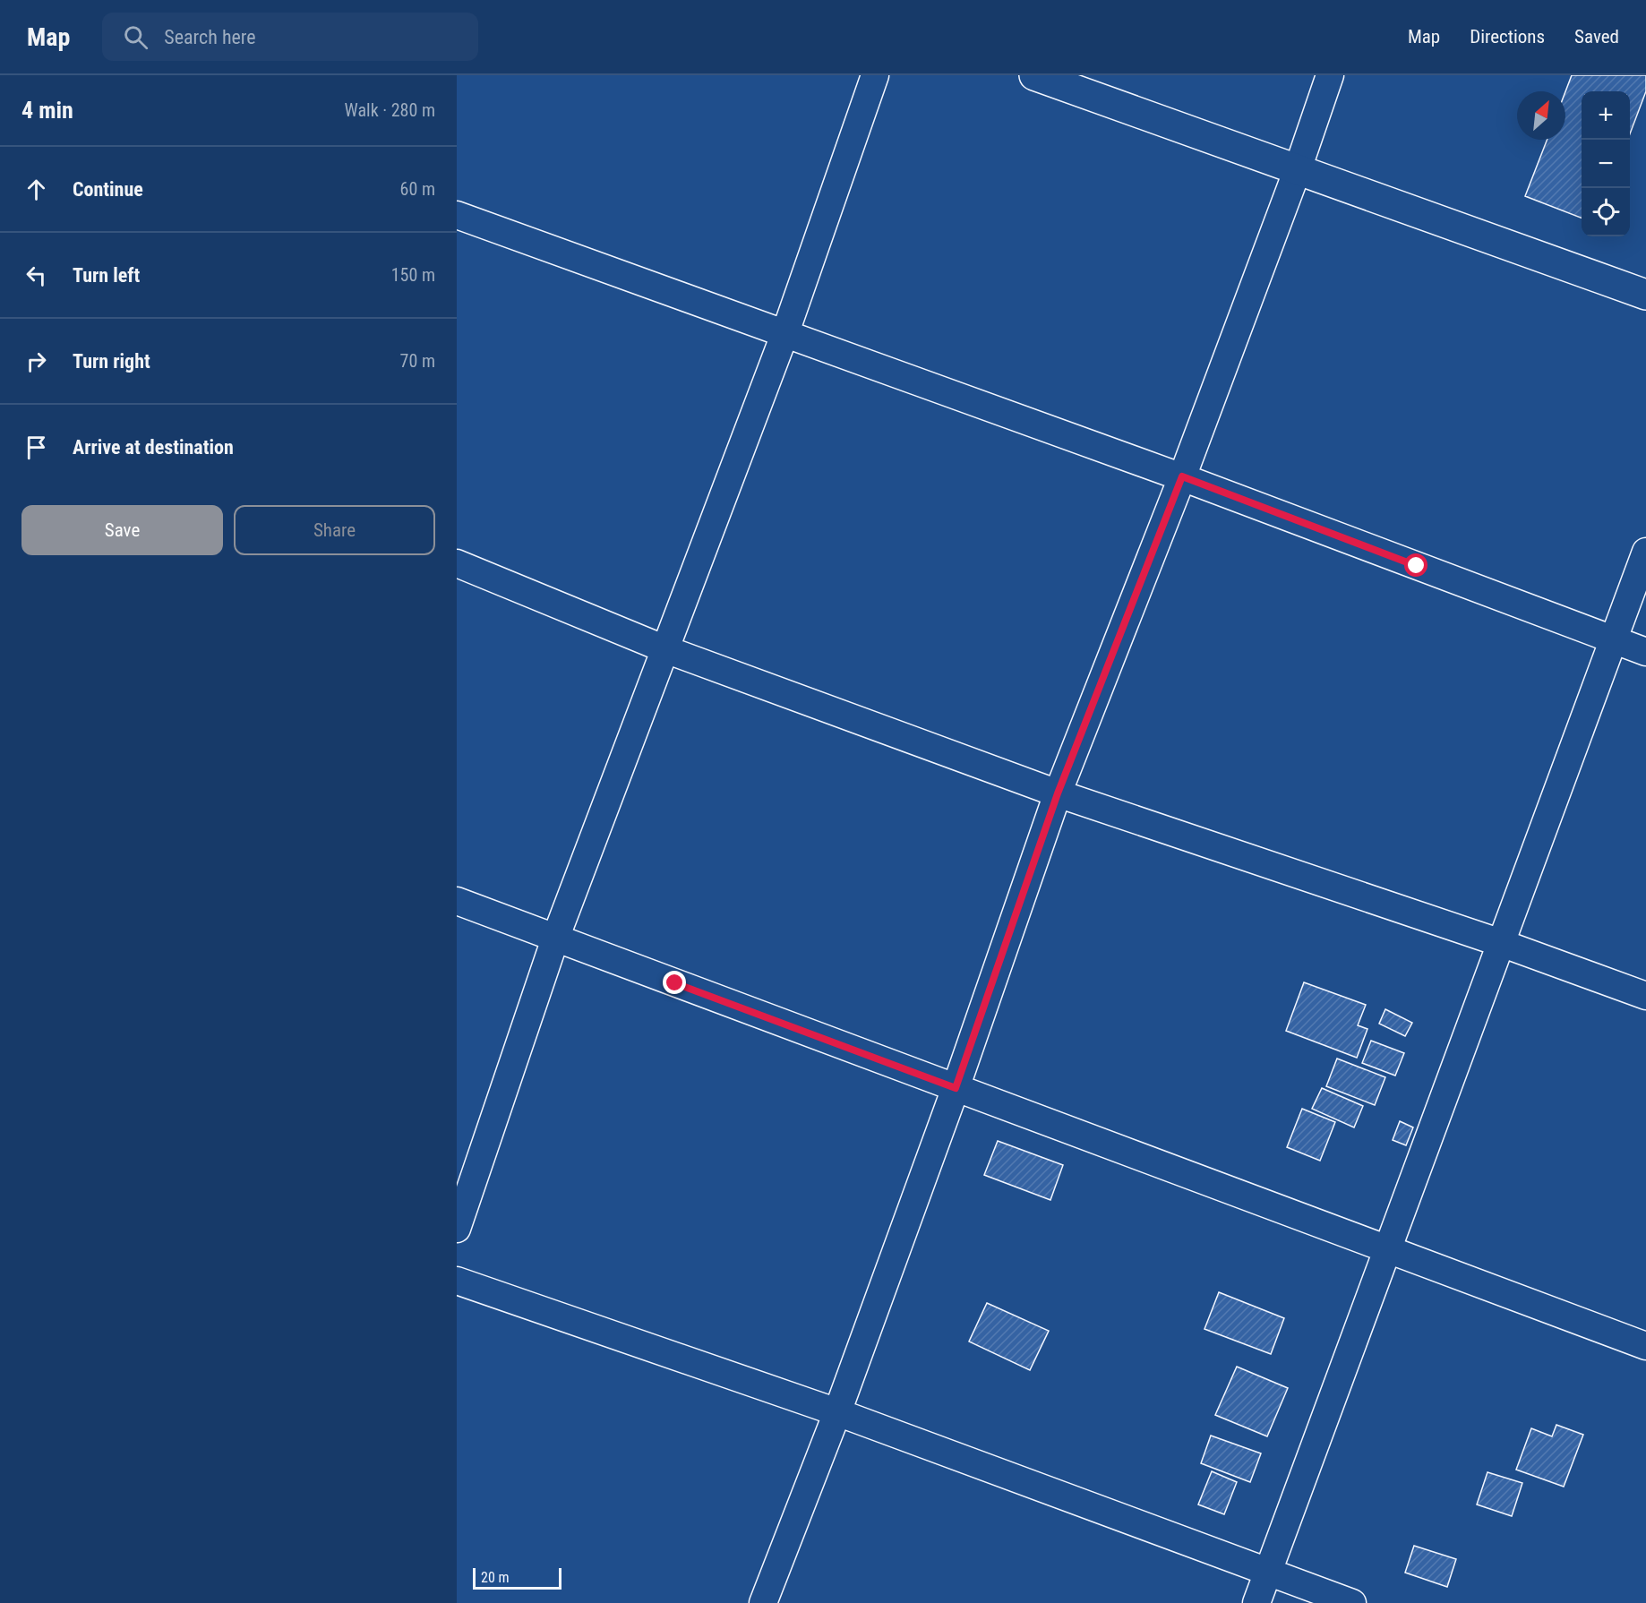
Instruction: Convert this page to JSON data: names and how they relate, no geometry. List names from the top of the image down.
{
  "scale_bar": "20 m",
  "north": "top right",
  "page": {
    "header": "Map",
    "search": "Search here",
    "nav": ["Map", "Directions", "Saved"],
    "heading": ["4 min", "Walk · 280 m"],
    "map_buttons": ["+", "−"],
    "list": [
      ["Continue", "60 m"],
      ["Turn left", "150 m"],
      ["Turn right", "70 m"],
      "Arrive at destination"
    ],
    "buttons": ["Save", "Share"],
    "scale": "20 m"
  }
}
